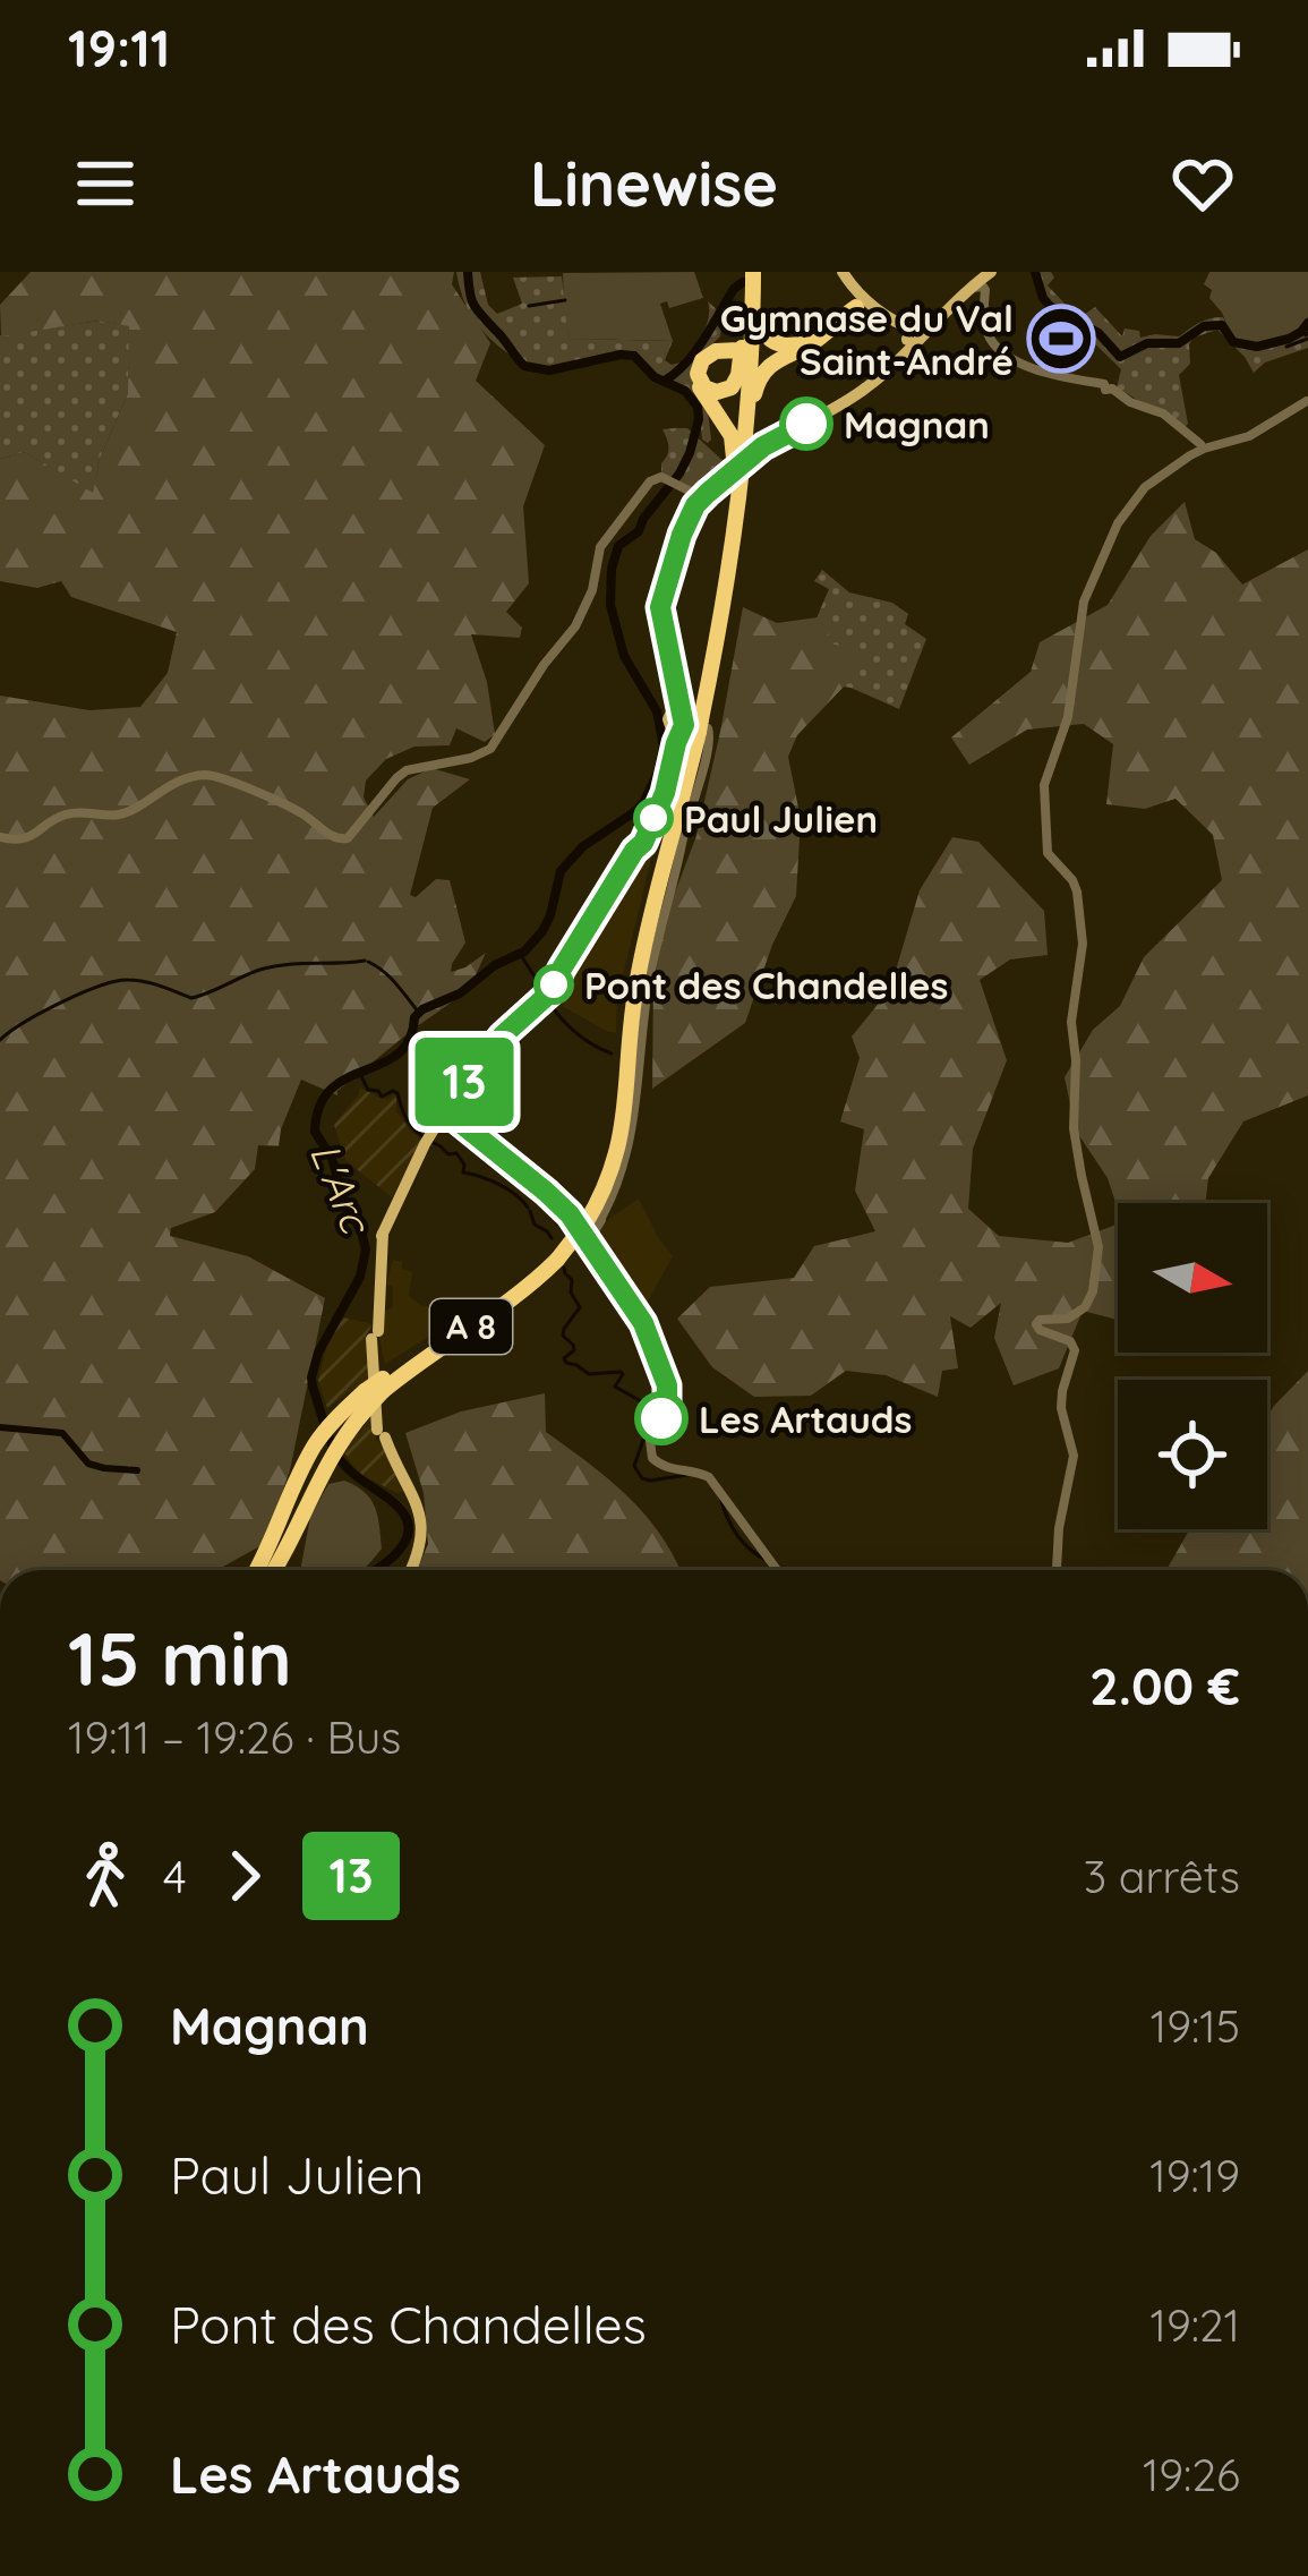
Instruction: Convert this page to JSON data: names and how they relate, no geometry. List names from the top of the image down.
{
  "streets": {
    "highway": ["A 8"]
  },
  "water": ["L'Arc"],
  "places": {
    "sports": ["Gymnase du Val Saint-André"],
    "other": [
      "Magnan",
      "Paul Julien",
      "Pont des Chandelles",
      "Les Artauds"
    ]
  },
  "lines": ["bus line 13"],
  "north": "right",
  "page": {
    "status": "19:11",
    "header": "Linewise",
    "on_map": "13",
    "heading": ["15 min", "19:11 – 19:26 · Bus", "2.00 €"],
    "legs": ["4", "13", "3 arrêts"],
    "list": [
      {
        "name": "Magnan",
        "value": "19:15"
      },
      {
        "name": "Paul Julien",
        "value": "19:19"
      },
      {
        "name": "Pont des Chandelles",
        "value": "19:21"
      },
      {
        "name": "Les Artauds",
        "value": "19:26"
      }
    ]
  }
}
